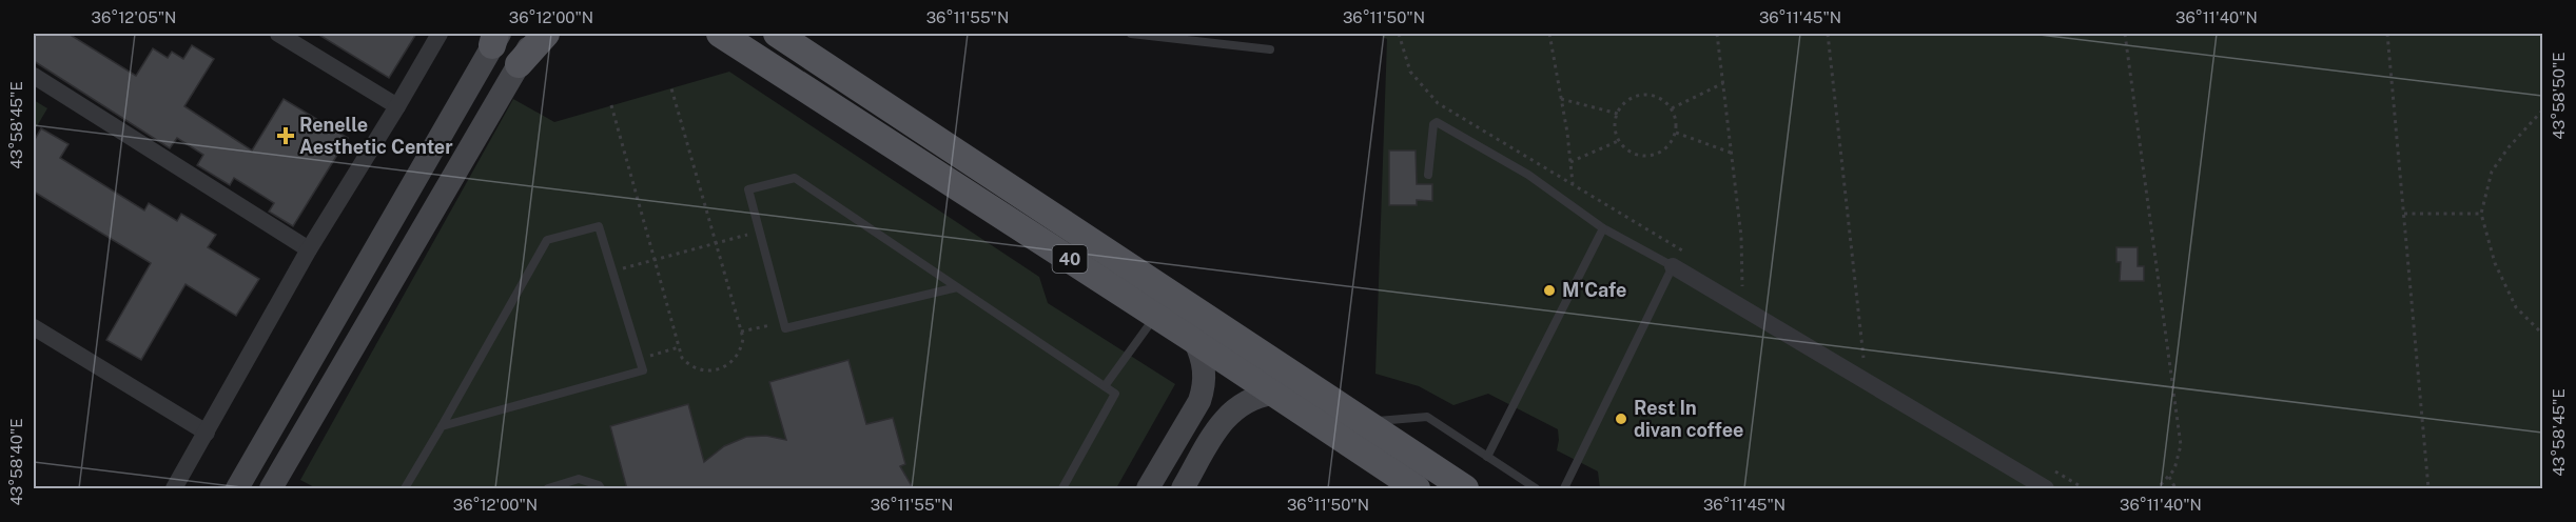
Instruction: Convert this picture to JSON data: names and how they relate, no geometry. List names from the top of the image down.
{
  "streets": {
    "main road": ["40"]
  },
  "places": {
    "health": ["Renelle Aesthetic Center"],
    "other": ["M'Cafe", "Rest In divan coffee"]
  },
  "coordinates": [
    "36°12'05\"N",
    "36°12'00\"N",
    "36°11'55\"N",
    "36°11'50\"N",
    "36°11'45\"N",
    "36°11'40\"N",
    "43°58'50\"E",
    "43°58'45\"E",
    "43°58'40\"E"
  ]
}
